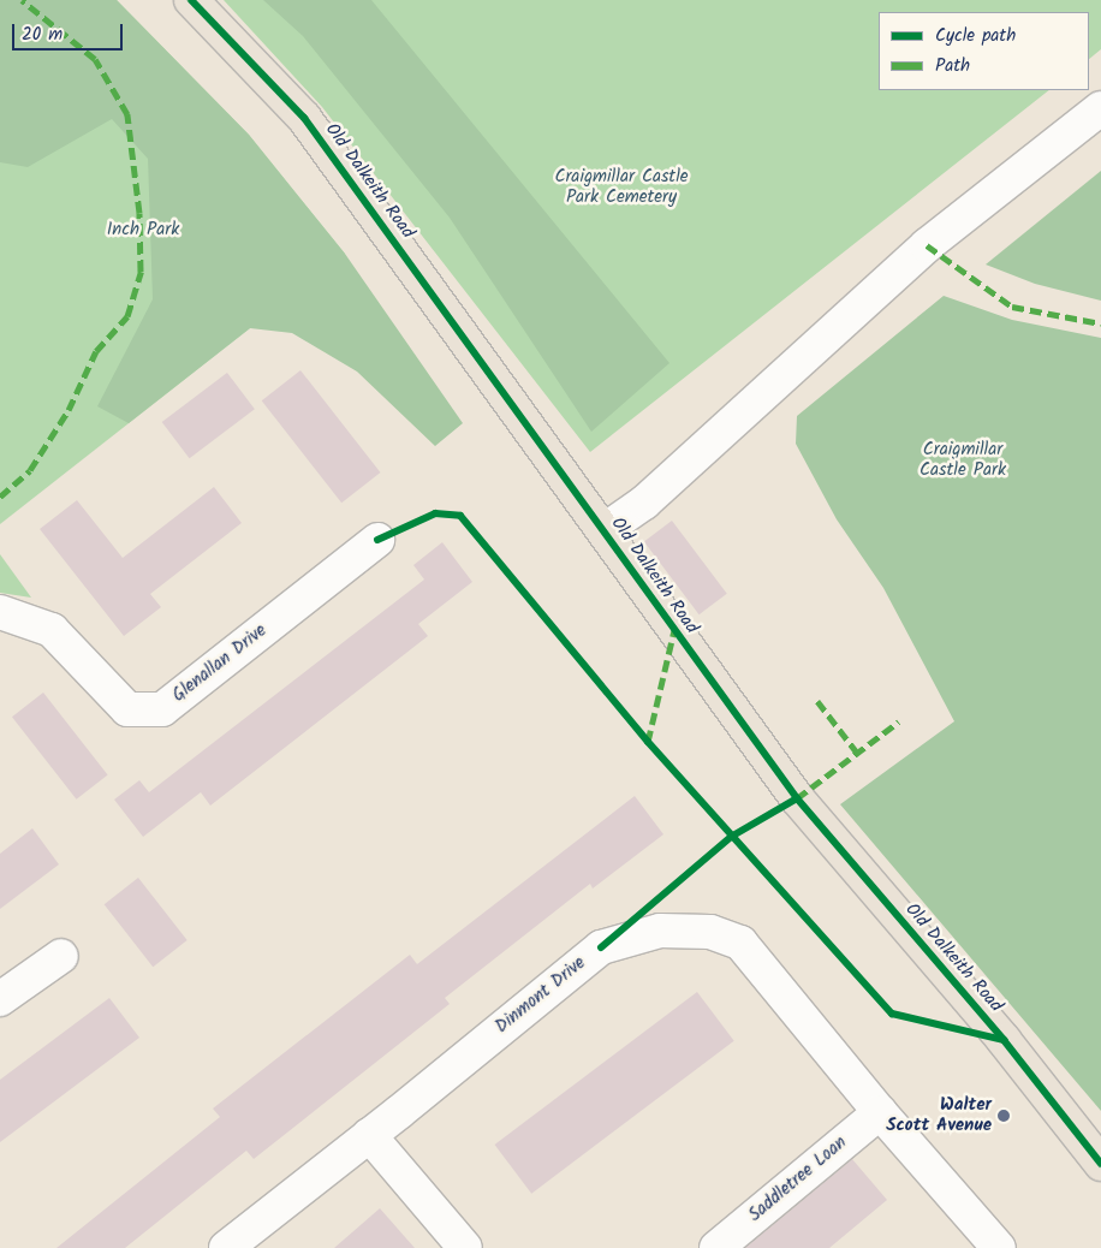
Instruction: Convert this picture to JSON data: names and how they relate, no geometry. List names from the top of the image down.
{
  "streets": {
    "main road": ["Old Dalkeith Road"],
    "street": ["Glenallan Drive", "Dinmont Drive", "Saddletree Loan"]
  },
  "crossings": [
    ["Dinmont Drive", "Saddletree Loan"]
  ],
  "parks": ["Craigmillar Castle Park Cemetery", "Inch Park", "Craigmillar Castle Park"],
  "places": ["Walter Scott Avenue"],
  "legend": ["Cycle path", "Path"],
  "scale_bar": "20 m"
}
